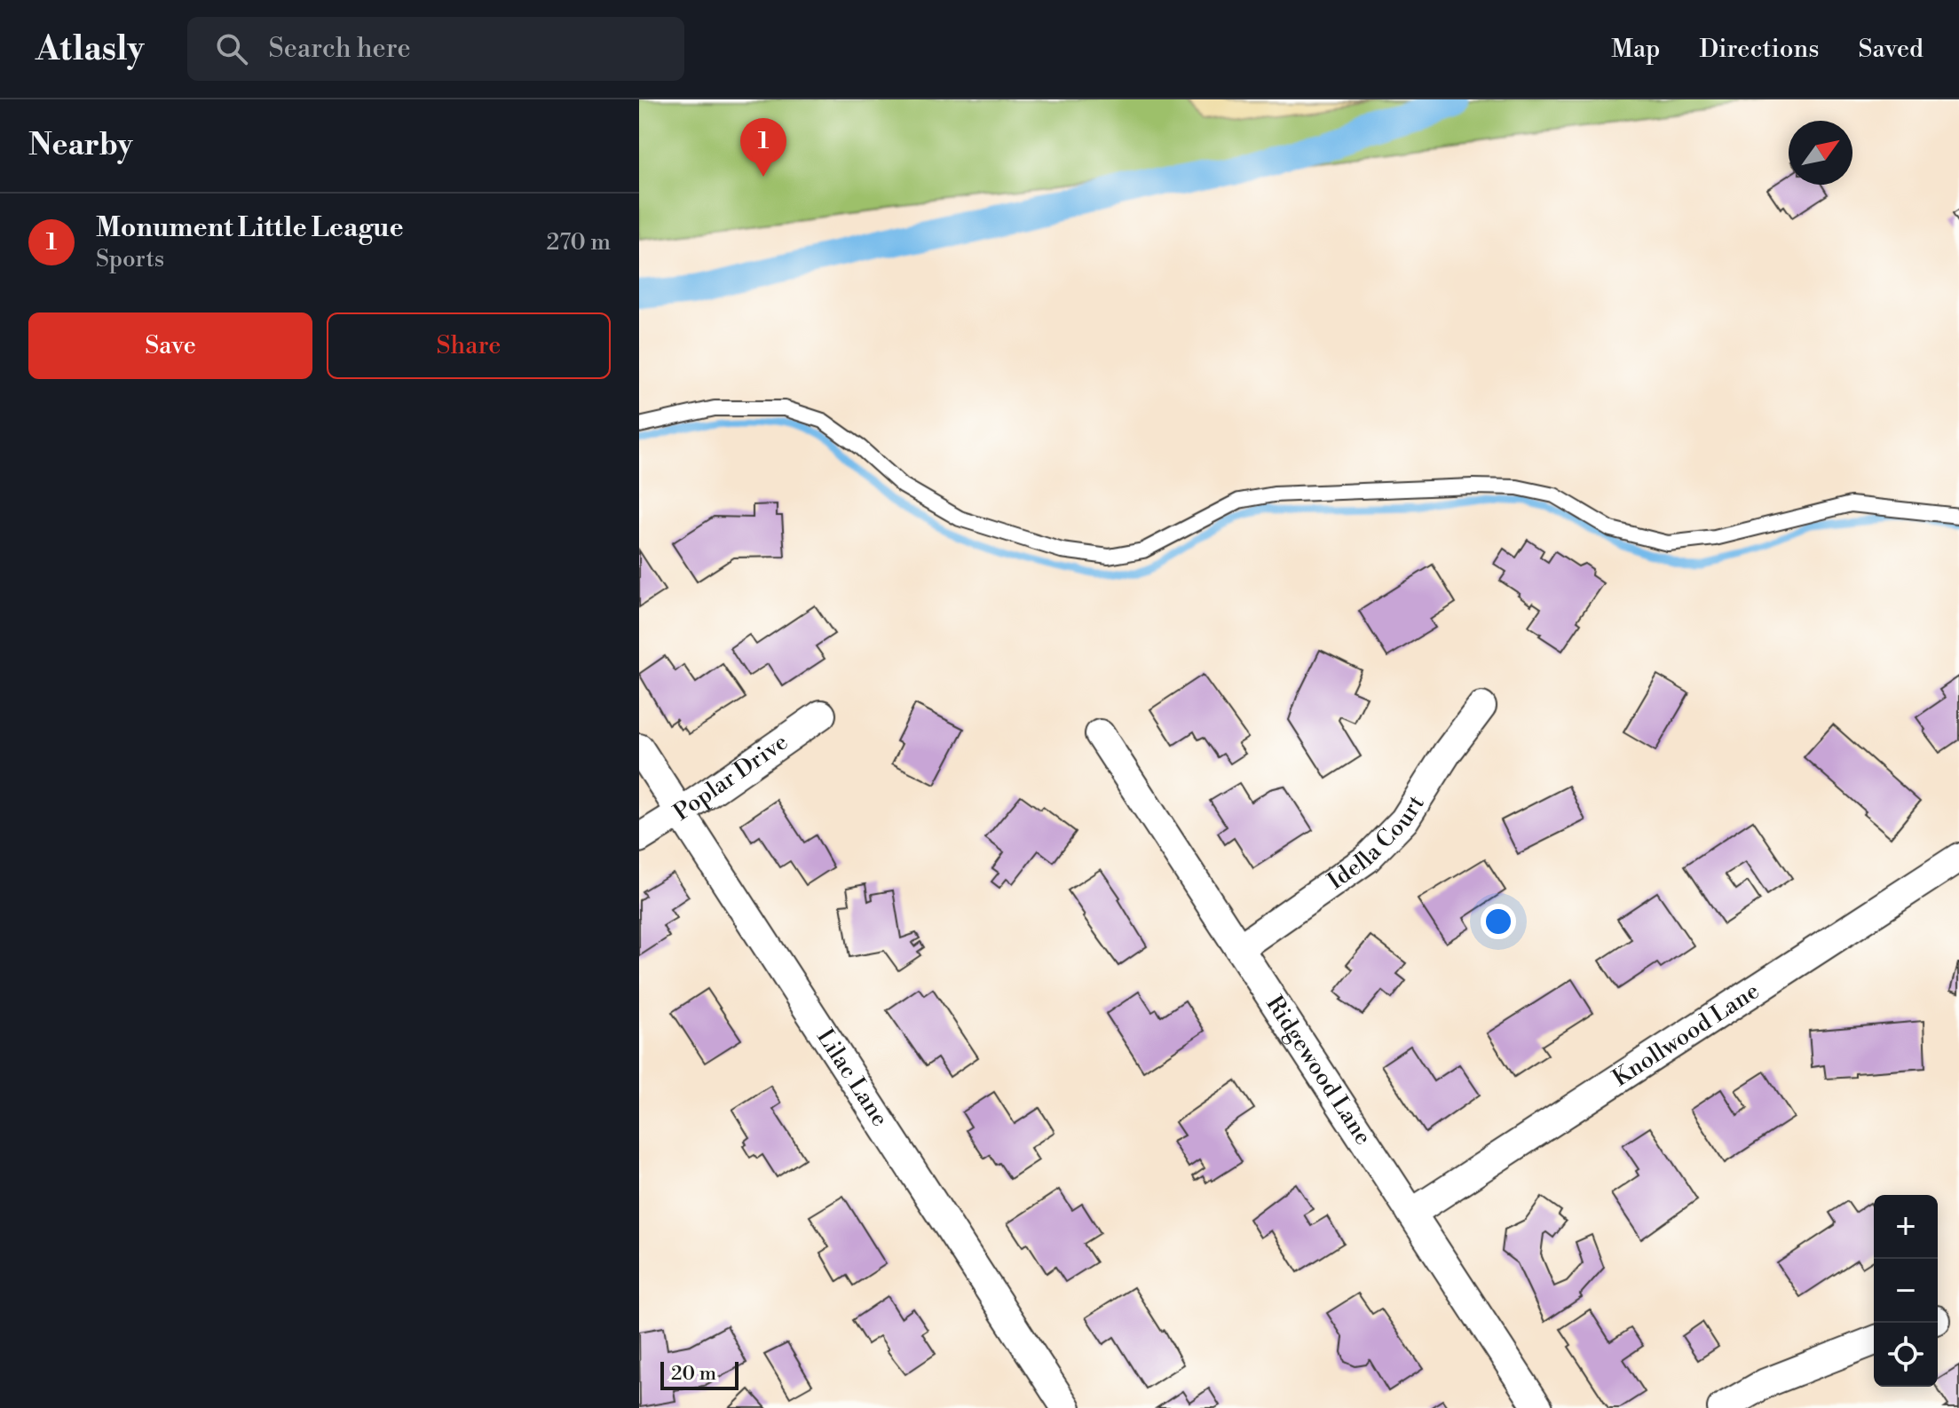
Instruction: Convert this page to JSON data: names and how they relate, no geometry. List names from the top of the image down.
{
  "streets": {
    "street": [
      "Poplar Drive",
      "Idella Court",
      "Knollwood Lane",
      "Ridgewood Lane",
      "Lilac Lane"
    ]
  },
  "crossings": [
    ["Poplar Drive", "Lilac Lane"],
    ["Idella Court", "Ridgewood Lane"],
    ["Knollwood Lane", "Ridgewood Lane"]
  ],
  "scale_bar": "20 m",
  "north": "top right",
  "page": {
    "header": "Atlasly",
    "search": "Search here",
    "nav": ["Map", "Directions", "Saved"],
    "heading": "Nearby",
    "pins": "1",
    "list": [
      {
        "mark": "1",
        "name": "Monument Little League",
        "note": "Sports",
        "value": "270 m"
      }
    ],
    "buttons": ["Save", "Share"],
    "map_buttons": ["+", "−"],
    "scale": "20 m"
  }
}
